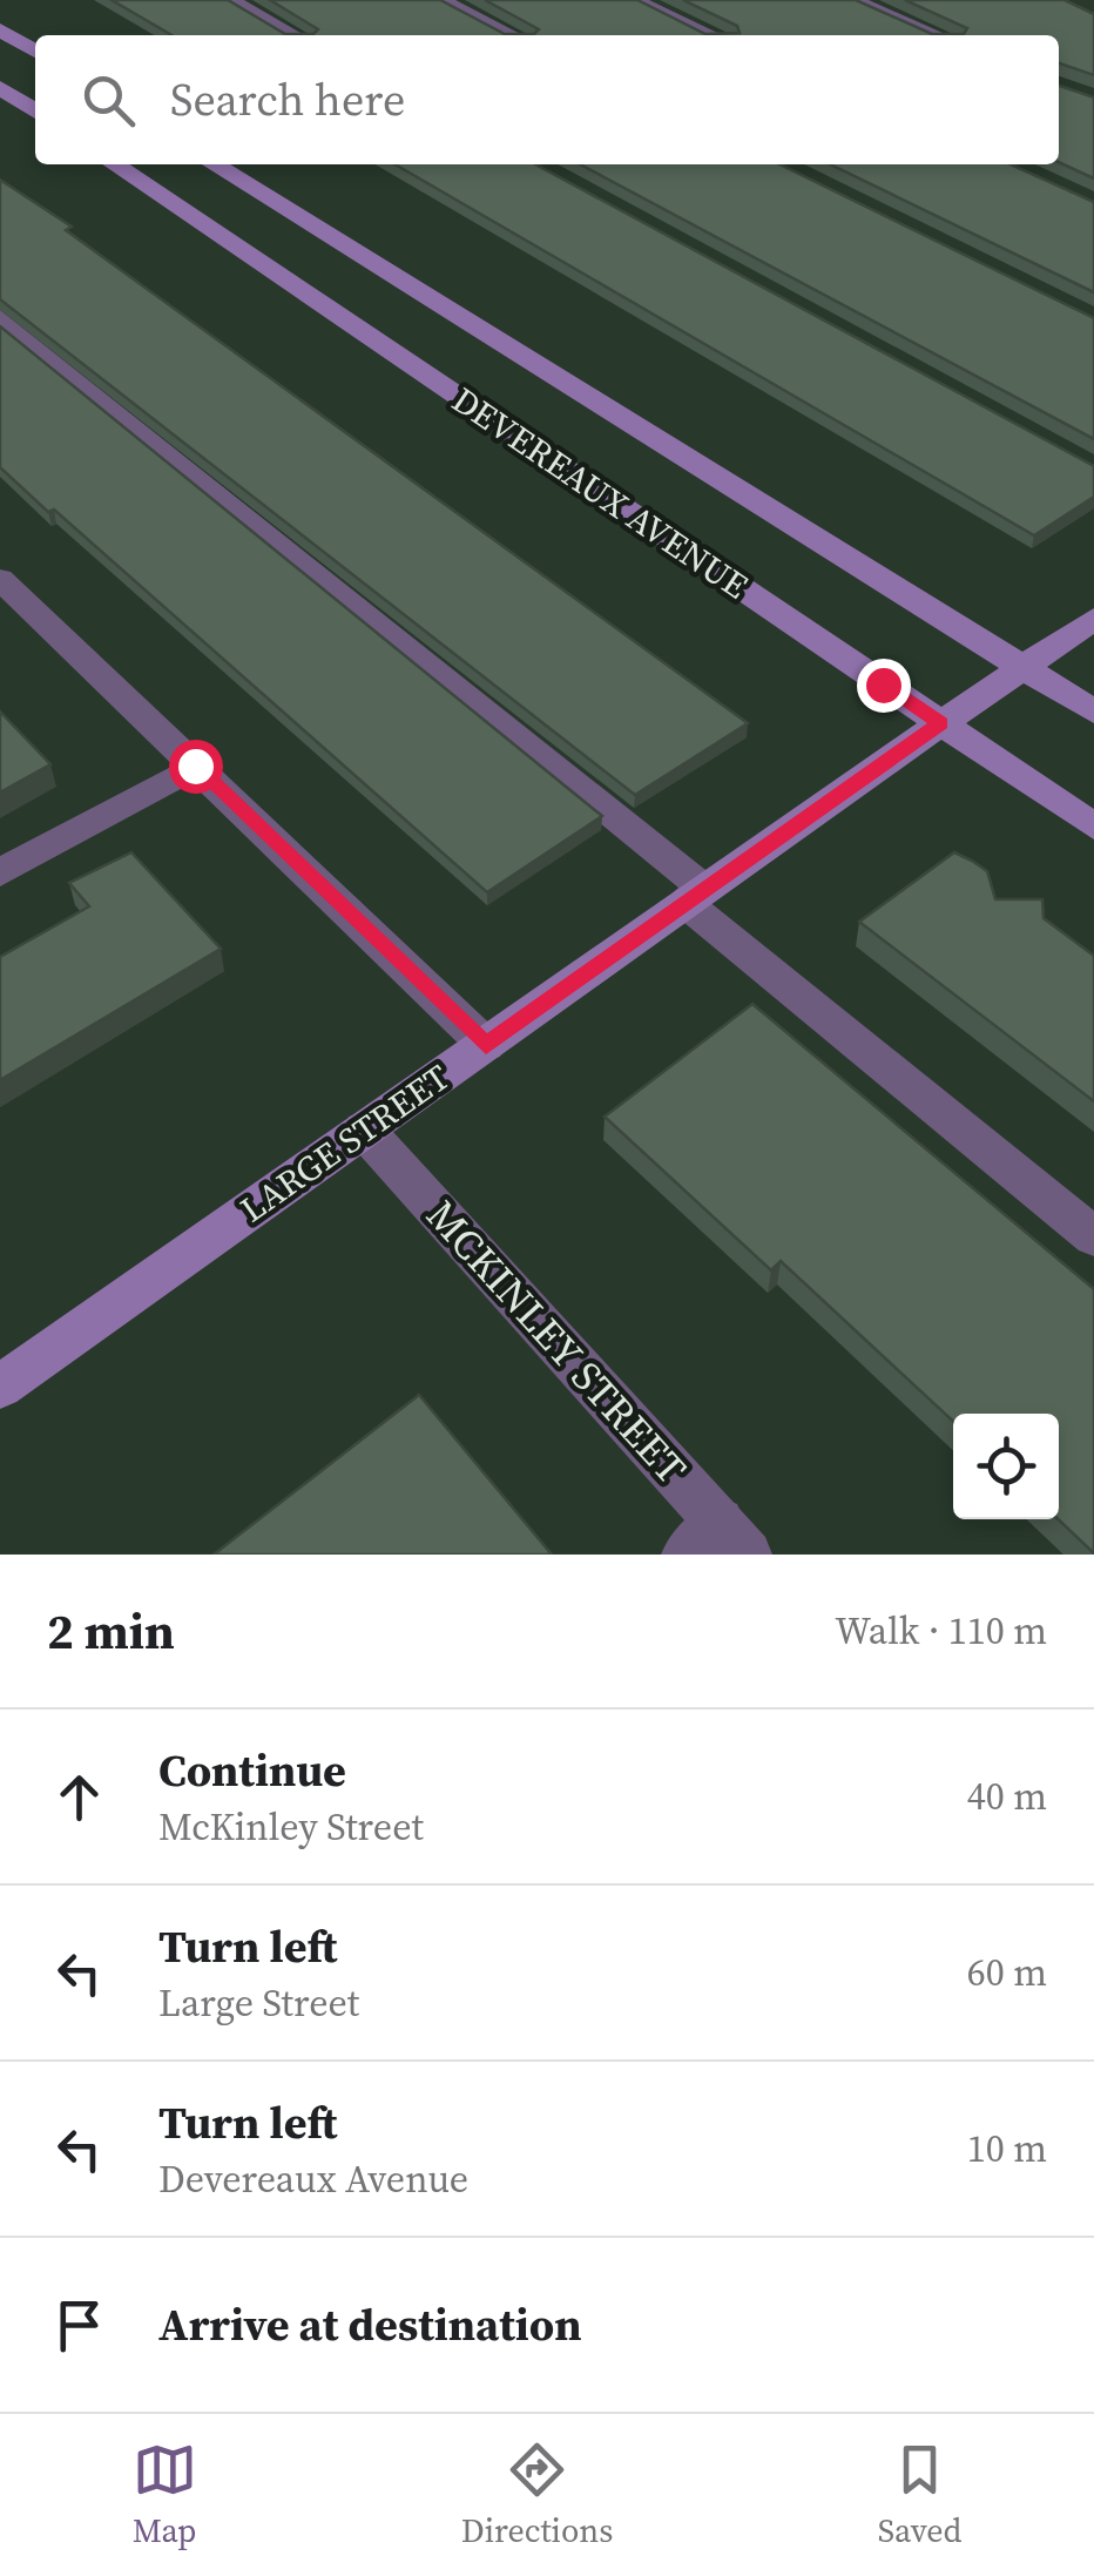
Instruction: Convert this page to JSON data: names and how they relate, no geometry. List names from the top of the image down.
{
  "streets": {
    "main road": ["DEVEREAUX AVENUE", "LARGE STREET"],
    "street": ["MCKINLEY STREET"]
  },
  "crossings": [
    ["DEVEREAUX AVENUE", "LARGE STREET"],
    ["LARGE STREET", "MCKINLEY STREET"]
  ],
  "page": {
    "search": "Search here",
    "heading": ["2 min", "Walk · 110 m"],
    "list": [
      ["Continue", "McKinley Street", "40 m"],
      ["Turn left", "Large Street", "60 m"],
      ["Turn left", "Devereaux Avenue", "10 m"],
      "Arrive at destination"
    ],
    "nav": ["Map", "Directions", "Saved"]
  }
}
